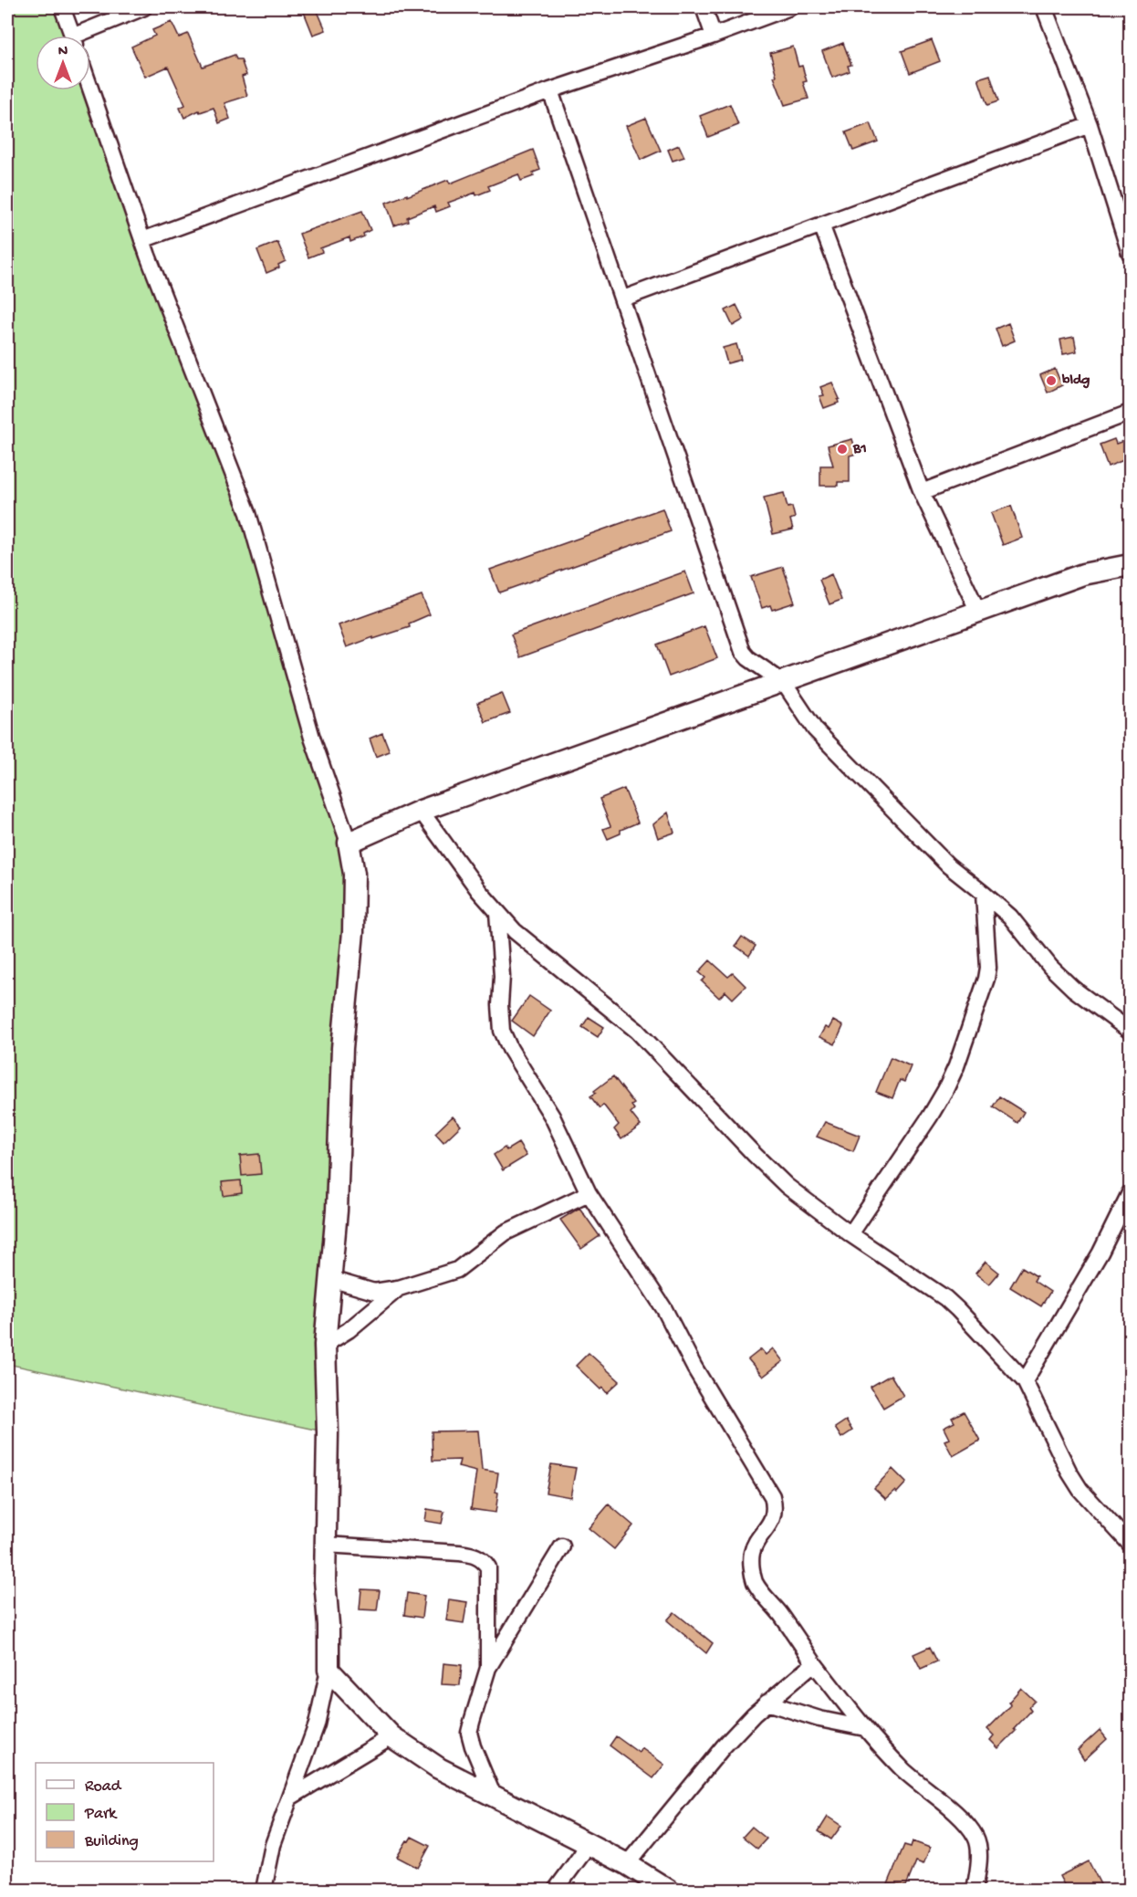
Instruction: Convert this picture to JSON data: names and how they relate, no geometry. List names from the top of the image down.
{
  "places": ["bldg", "B1"],
  "legend": ["Road", "Park", "Building"],
  "north": "top"
}
